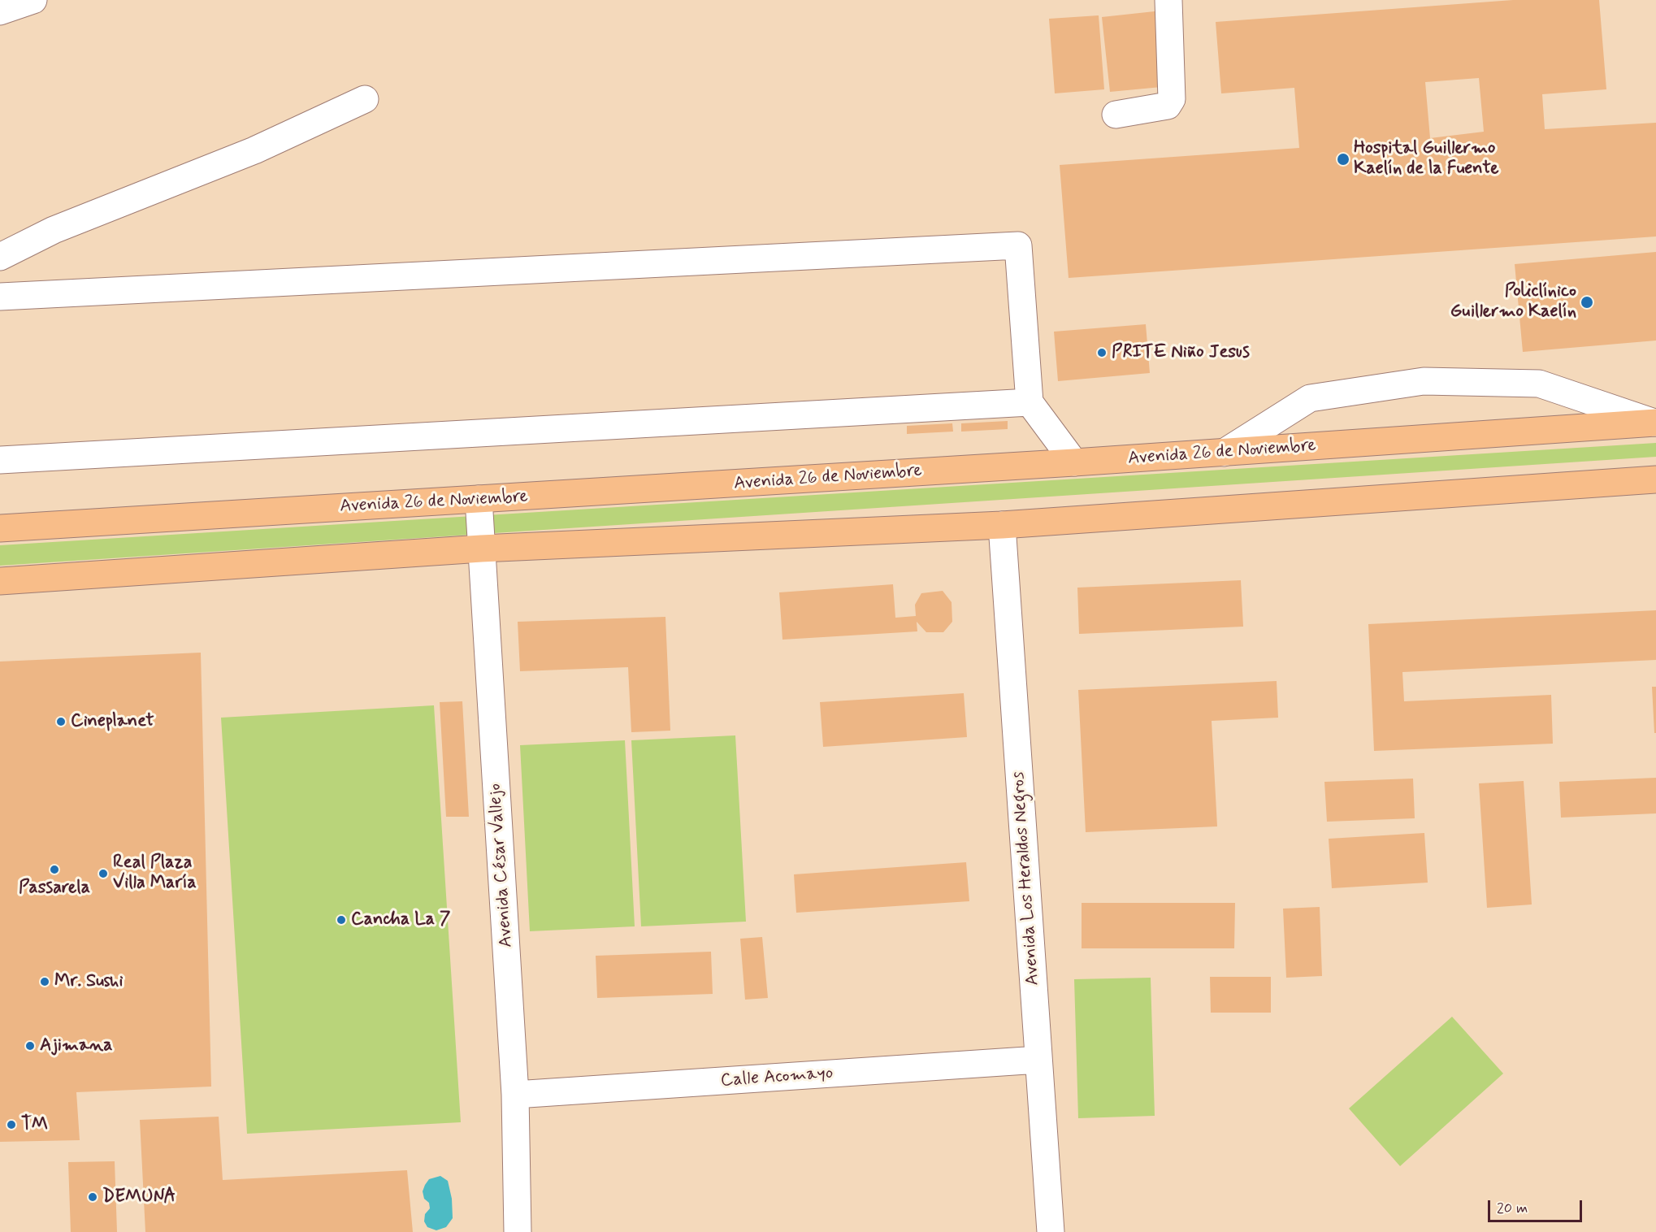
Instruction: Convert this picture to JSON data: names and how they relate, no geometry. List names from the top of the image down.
{
  "streets": {
    "main road": ["Avenida 26 de Noviembre"],
    "street": ["Avenida César Vallejo", "Avenida Los Heraldos Negros", "Calle Acomayo"]
  },
  "crossings": [
    ["Avenida 26 de Noviembre", "Avenida César Vallejo"],
    ["Avenida César Vallejo", "Calle Acomayo"],
    ["Avenida Los Heraldos Negros", "Calle Acomayo"]
  ],
  "places": [
    "Hospital Guillermo Kaelín de la Fuente",
    "Policlínico Guillermo Kaelín",
    "PRITE Niño Jesus",
    "Cineplanet",
    "Passarela",
    "Real Plaza Villa María",
    "Cancha La 7",
    "Mr. Sushi",
    "Ajimana",
    "TM",
    "DEMUNA"
  ],
  "scale_bar": "20 m"
}
